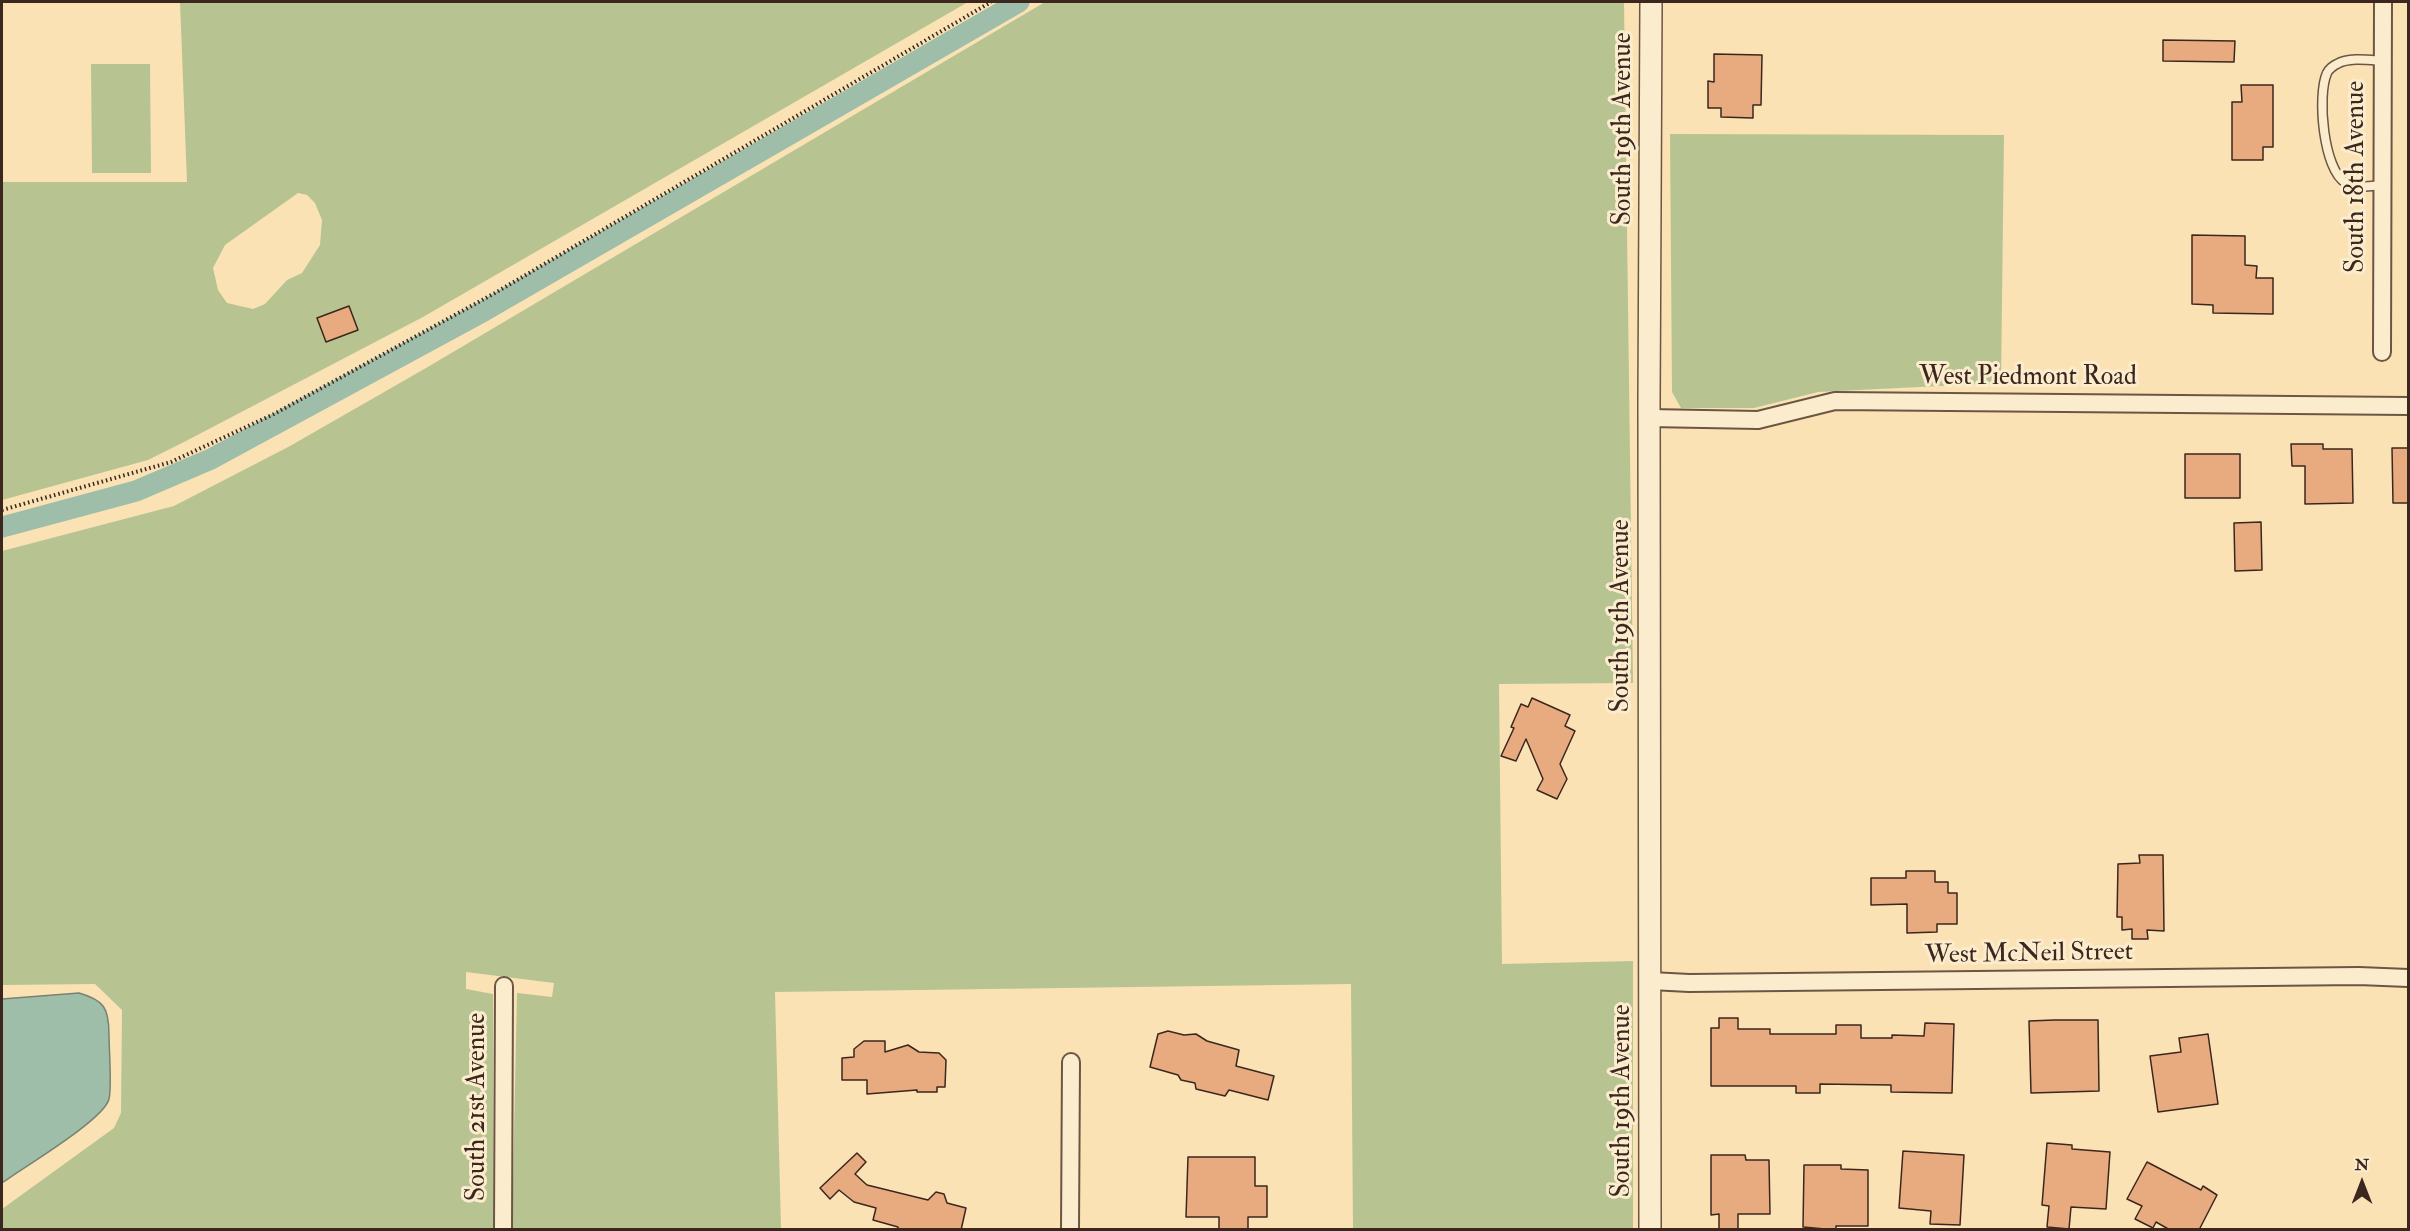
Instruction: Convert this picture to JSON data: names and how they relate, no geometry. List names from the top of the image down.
{
  "streets": {
    "street": [
      "South 19th Avenue",
      "South 18th Avenue",
      "West Piedmont Road",
      "West McNeil Street",
      "South 21st Avenue"
    ]
  },
  "crossings": [
    ["South 19th Avenue", "West Piedmont Road"],
    ["South 19th Avenue", "West McNeil Street"]
  ],
  "north": "top"
}
